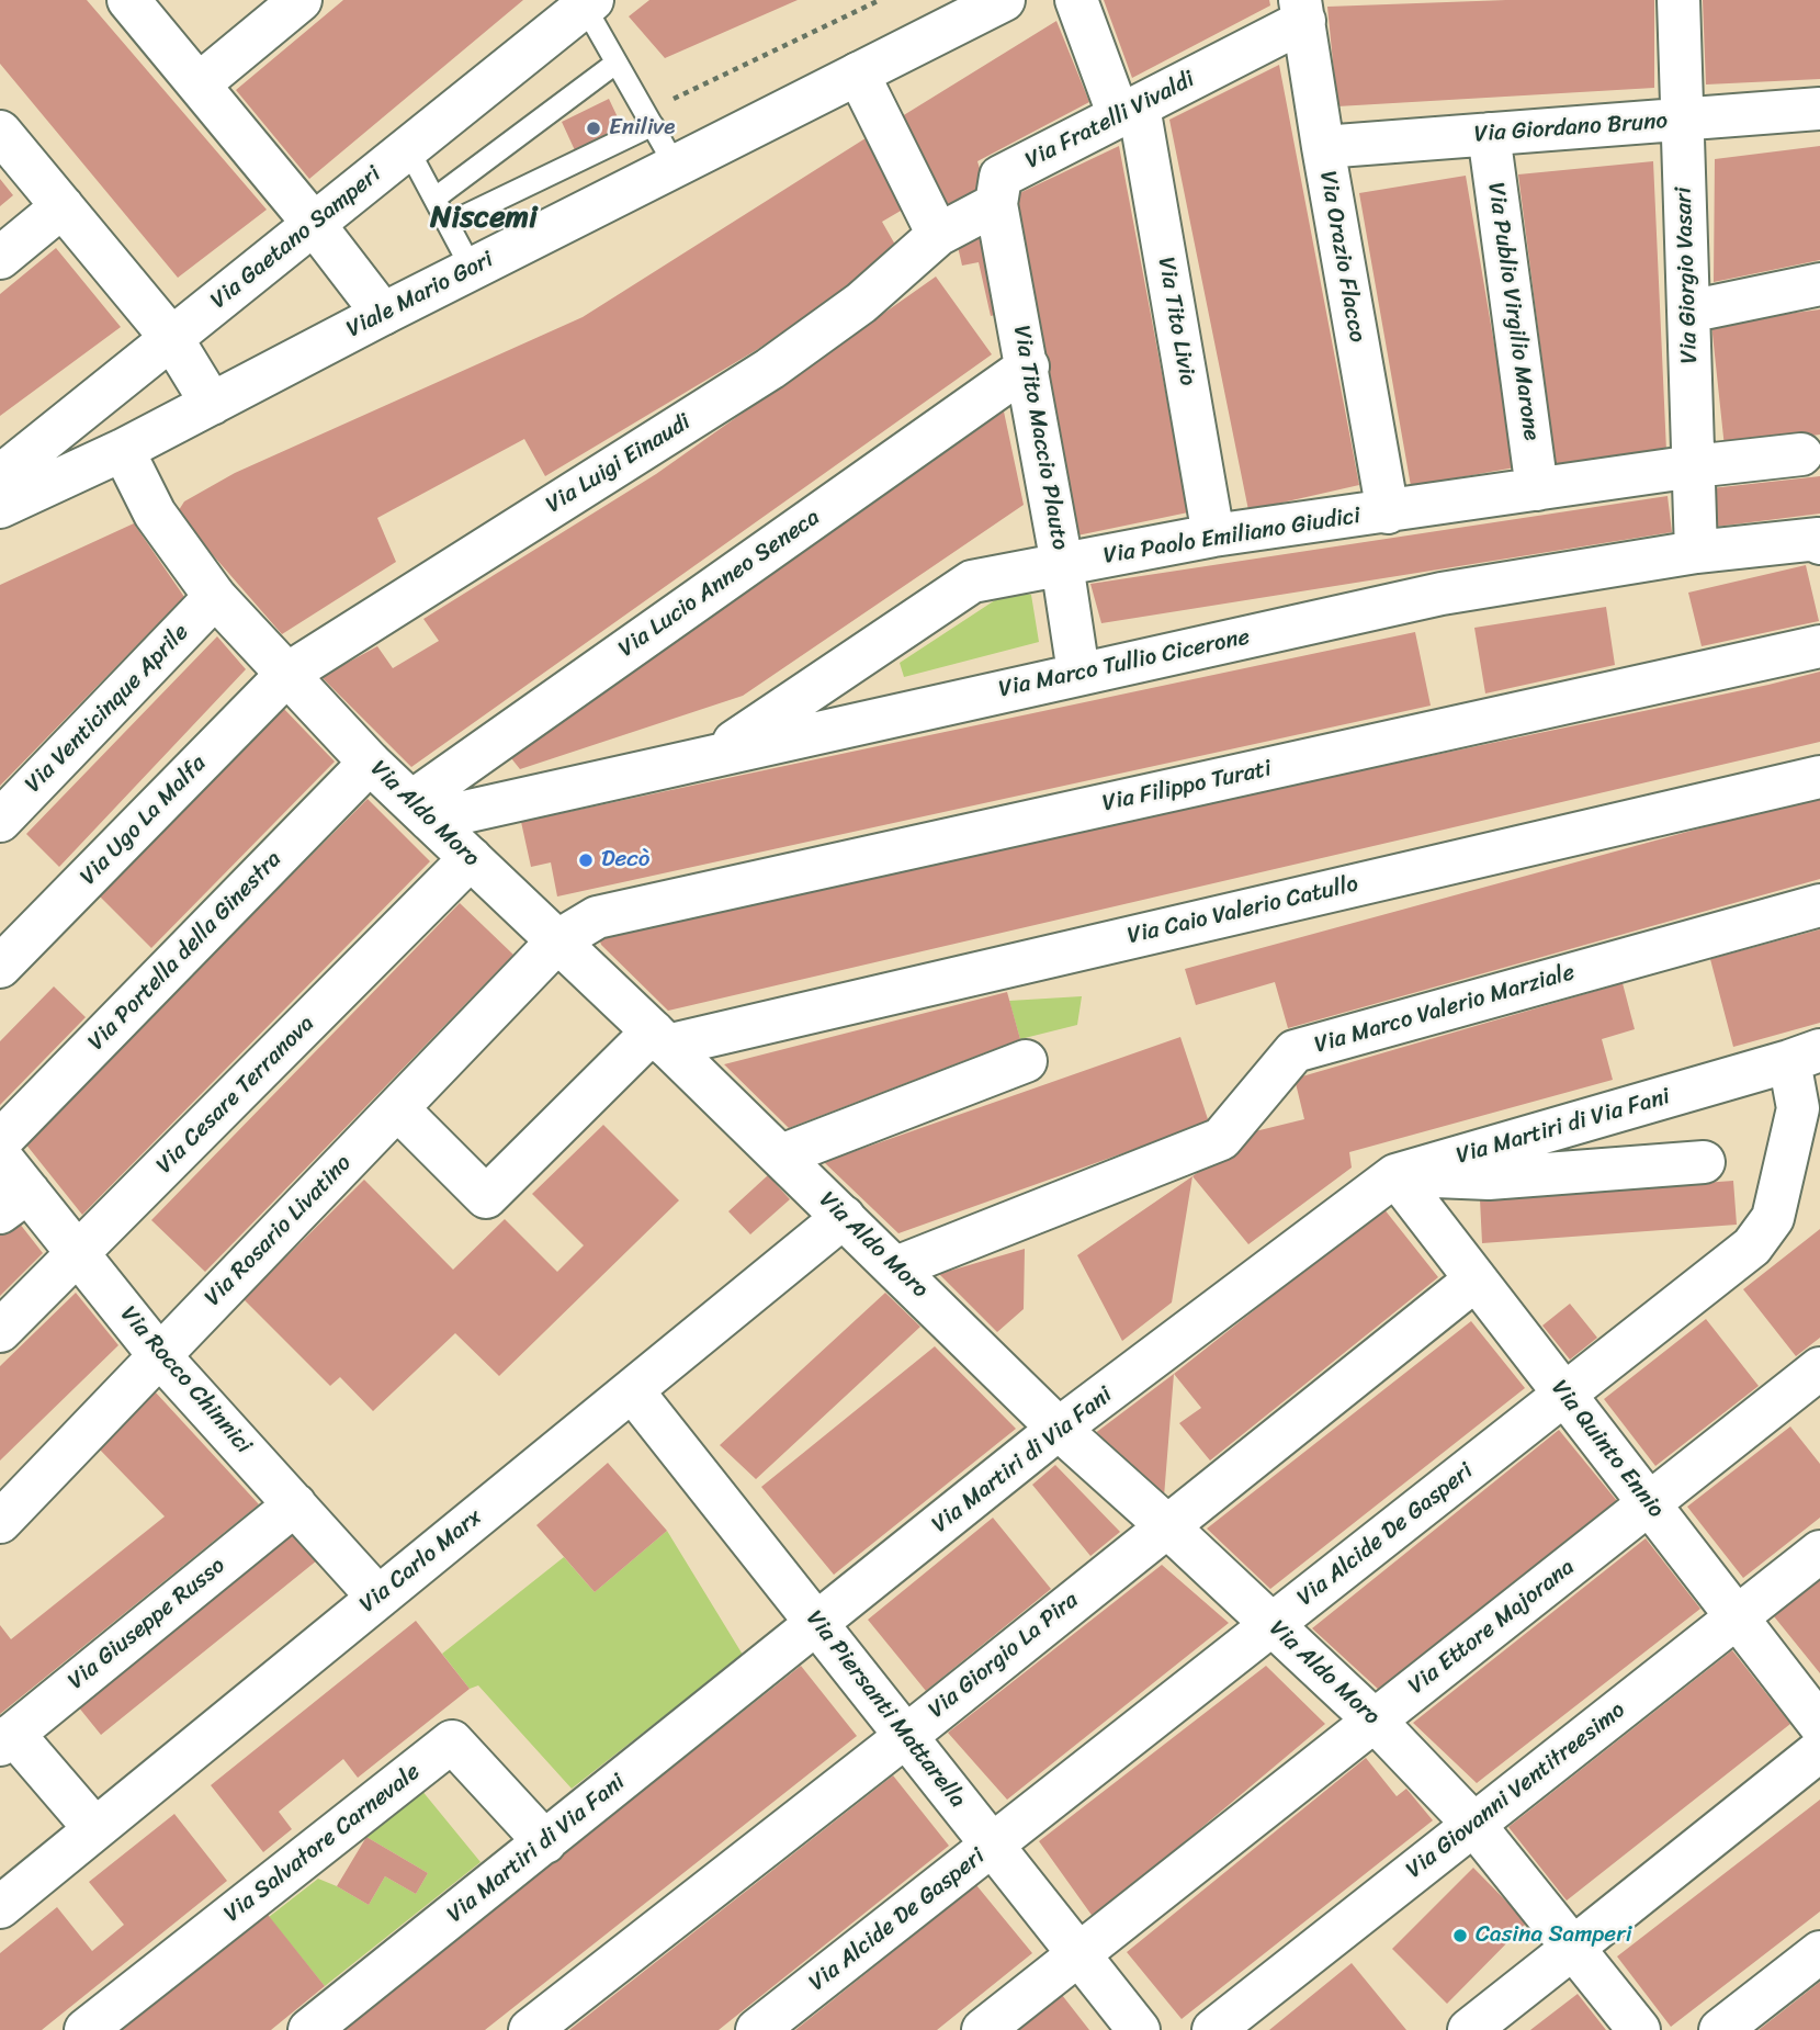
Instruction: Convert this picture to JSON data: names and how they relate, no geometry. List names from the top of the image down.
{
  "streets": {
    "street": [
      "Via Fratelli Vivaldi",
      "Via Giordano Bruno",
      "Via Gaetano Samperi",
      "Via Orazio Flacco",
      "Via Giorgio Vasari",
      "Viale Mario Gori",
      "Via Publio Virgilio Marone",
      "Via Tito Livio",
      "Via Tito Maccio Plauto",
      "Via Luigi Einaudi",
      "Via Paolo Emiliano Giudici",
      "Via Lucio Anneo Seneca",
      "Via Marco Tullio Cicerone",
      "Via Venticinque Aprile",
      "Via Filippo Turati",
      "Via Aldo Moro",
      "Via Ugo La Malfa",
      "Via Caio Valerio Catullo",
      "Via Portella della Ginestra",
      "Via Marco Valerio Marziale",
      "Via Cesare Terranova",
      "Via Martiri di Via Fani",
      "Via Rosario Livatino",
      "Via Rocco Chinnici",
      "Via Quinto Ennio",
      "Via Alcide De Gasperi",
      "Via Carlo Marx",
      "Via Giuseppe Russo",
      "Via Ettore Majorana",
      "Via Giorgio La Pira",
      "Via Piersanti Mattarella",
      "Via Giovanni Ventitreesimo",
      "Via Salvatore Carnevale"
    ]
  },
  "crossings": [
    ["Via Fratelli Vivaldi", "Via Orazio Flacco"],
    ["Via Fratelli Vivaldi", "Via Tito Livio"],
    ["Via Fratelli Vivaldi", "Via Tito Maccio Plauto"],
    ["Via Giordano Bruno", "Via Orazio Flacco"],
    ["Via Giordano Bruno", "Via Giorgio Vasari"],
    ["Via Giordano Bruno", "Via Publio Virgilio Marone"],
    ["Via Orazio Flacco", "Via Paolo Emiliano Giudici"],
    ["Via Giorgio Vasari", "Via Paolo Emiliano Giudici"],
    ["Via Giorgio Vasari", "Via Marco Tullio Cicerone"],
    ["Viale Mario Gori", "Via Aldo Moro"],
    ["Via Publio Virgilio Marone", "Via Paolo Emiliano Giudici"],
    ["Via Tito Livio", "Via Paolo Emiliano Giudici"],
    ["Via Tito Maccio Plauto", "Via Paolo Emiliano Giudici"],
    ["Via Tito Maccio Plauto", "Via Lucio Anneo Seneca"],
    ["Via Tito Maccio Plauto", "Via Marco Tullio Cicerone"],
    ["Via Luigi Einaudi", "Via Aldo Moro"],
    ["Via Luigi Einaudi", "Via Ugo La Malfa"],
    ["Via Paolo Emiliano Giudici", "Via Marco Tullio Cicerone"],
    ["Via Lucio Anneo Seneca", "Via Marco Tullio Cicerone"],
    ["Via Lucio Anneo Seneca", "Via Aldo Moro"],
    ["Via Marco Tullio Cicerone", "Via Aldo Moro"],
    ["Via Venticinque Aprile", "Via Aldo Moro"],
    ["Via Filippo Turati", "Via Aldo Moro"],
    ["Via Filippo Turati", "Via Rosario Livatino"],
    ["Via Aldo Moro", "Via Ugo La Malfa"],
    ["Via Aldo Moro", "Via Caio Valerio Catullo"],
    ["Via Aldo Moro", "Via Portella della Ginestra"],
    ["Via Aldo Moro", "Via Marco Valerio Marziale"],
    ["Via Aldo Moro", "Via Cesare Terranova"],
    ["Via Aldo Moro", "Via Martiri di Via Fani"],
    ["Via Aldo Moro", "Via Rosario Livatino"],
    ["Via Aldo Moro", "Via Alcide De Gasperi"],
    ["Via Aldo Moro", "Via Carlo Marx"],
    ["Via Aldo Moro", "Via Ettore Majorana"],
    ["Via Aldo Moro", "Via Giorgio La Pira"],
    ["Via Aldo Moro", "Via Giovanni Ventitreesimo"],
    ["Via Cesare Terranova", "Via Rocco Chinnici"],
    ["Via Martiri di Via Fani", "Via Quinto Ennio"],
    ["Via Martiri di Via Fani", "Via Alcide De Gasperi"],
    ["Via Martiri di Via Fani", "Via Piersanti Mattarella"],
    ["Via Martiri di Via Fani", "Via Salvatore Carnevale"],
    ["Via Rosario Livatino", "Via Rocco Chinnici"],
    ["Via Rocco Chinnici", "Via Carlo Marx"],
    ["Via Rocco Chinnici", "Via Giuseppe Russo"],
    ["Via Quinto Ennio", "Via Alcide De Gasperi"],
    ["Via Quinto Ennio", "Via Ettore Majorana"],
    ["Via Quinto Ennio", "Via Giorgio La Pira"],
    ["Via Quinto Ennio", "Via Giovanni Ventitreesimo"],
    ["Via Alcide De Gasperi", "Via Piersanti Mattarella"],
    ["Via Carlo Marx", "Via Piersanti Mattarella"],
    ["Via Ettore Majorana", "Via Piersanti Mattarella"],
    ["Via Giorgio La Pira", "Via Piersanti Mattarella"]
  ],
  "districts": ["Niscemi"],
  "places": ["Enilive", "Decò", "Casina Samperi"]
}
